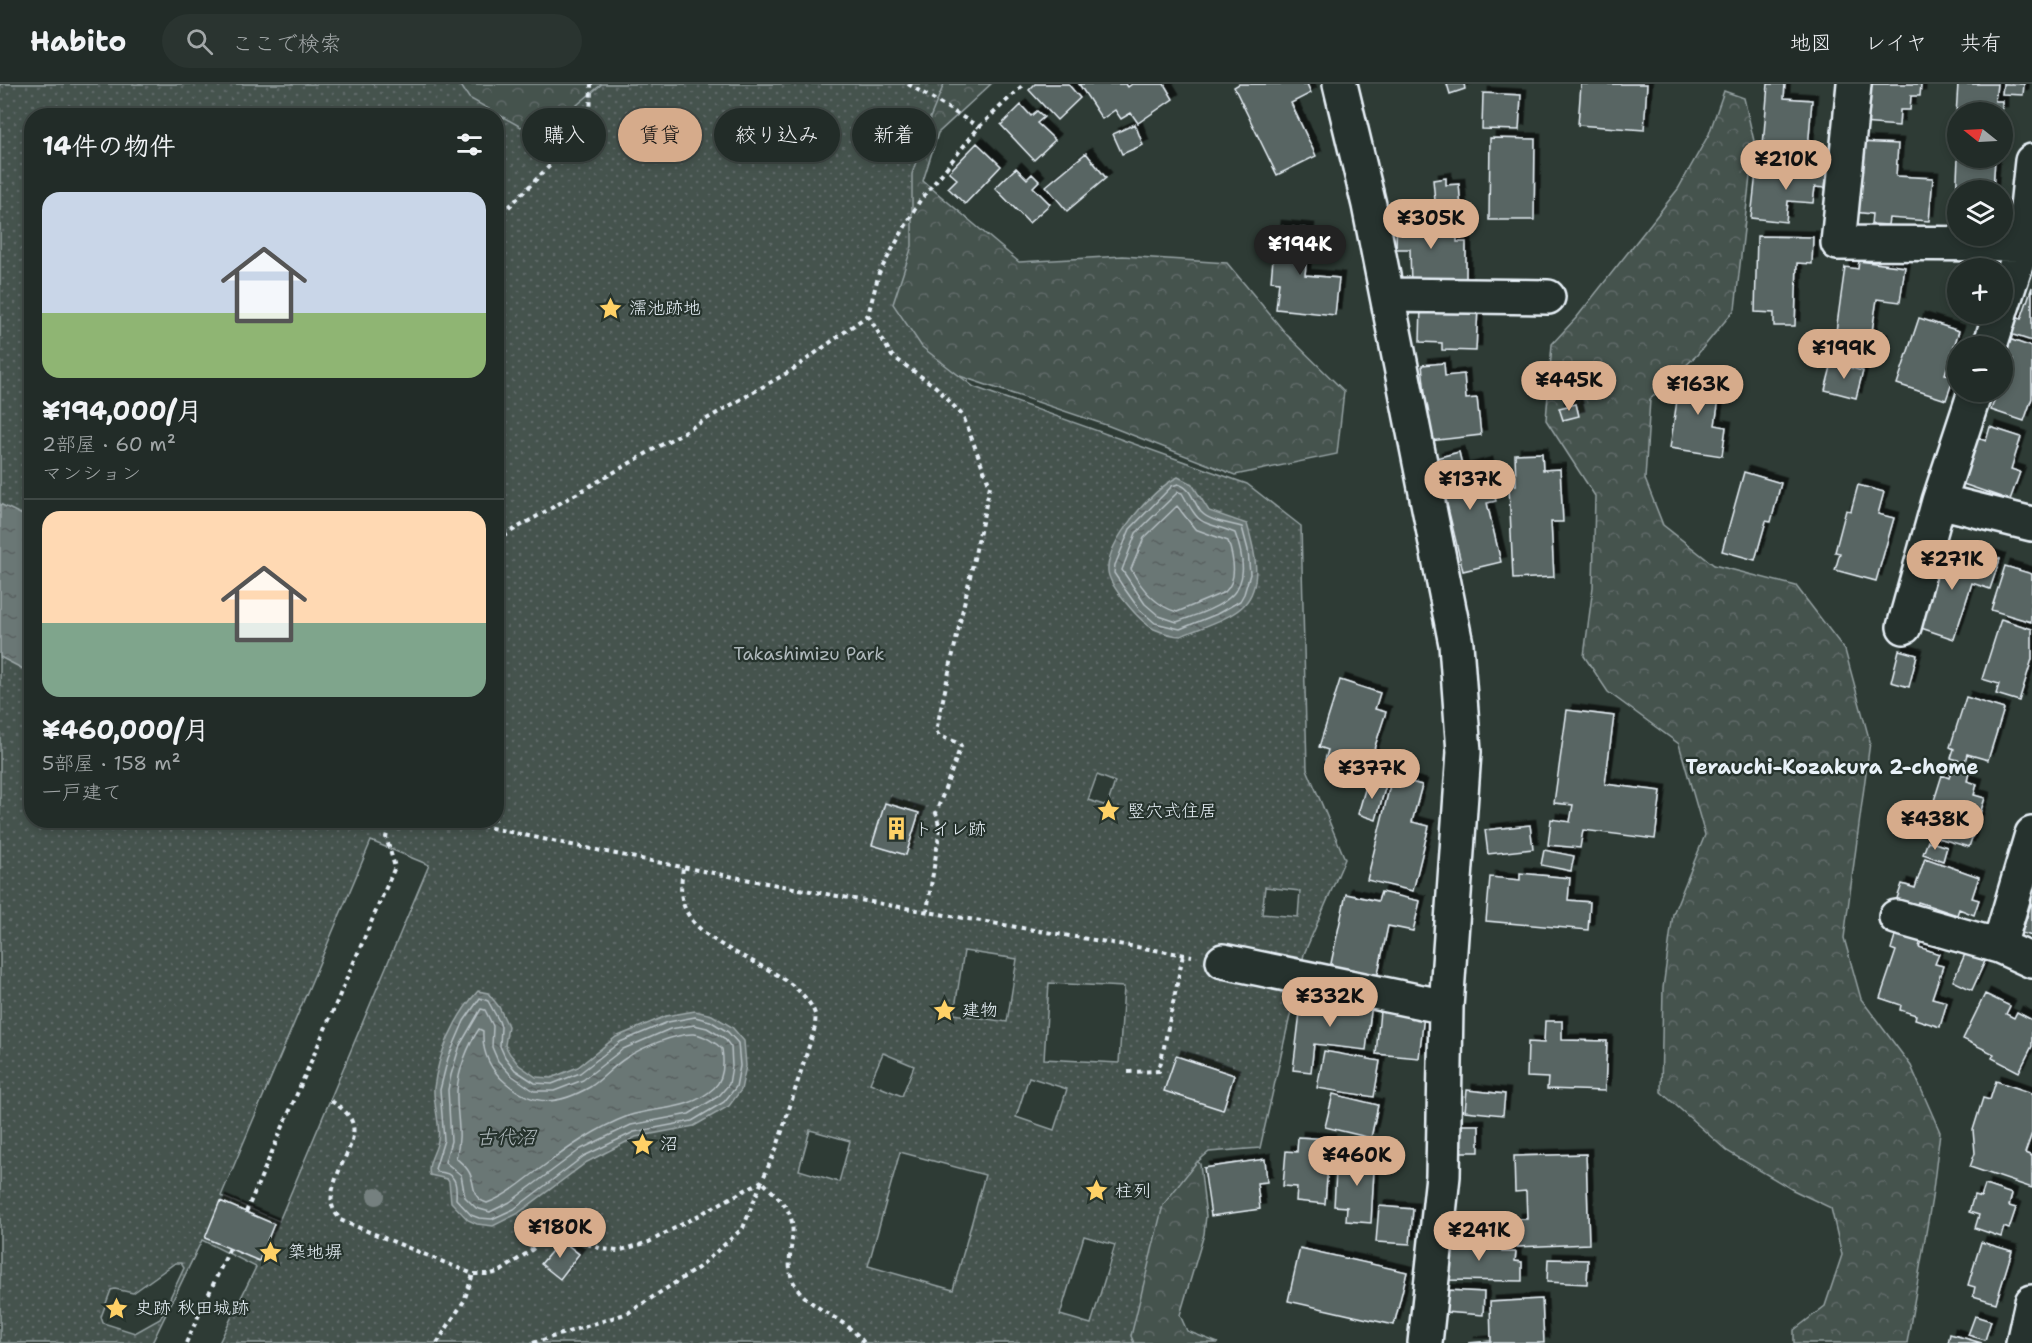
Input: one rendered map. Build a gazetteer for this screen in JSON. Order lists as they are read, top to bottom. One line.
{"districts":["Terauchi-Kozakura 2-chome"],"water":["古代沼"],"parks":["Takashimizu Park"],"places":{"place":["濡池跡地","竪穴式住居","建物","沼","柱列","築地塀","史跡 秋田城跡"],"building":["トイレ跡"]},"north":"left","page":{"header":"Habito","search":"ここで検索","nav":["地図","レイヤ","共有"],"map_buttons":["+","−"],"chip":["購入","賃貸","絞り込み","新着"],"heading":"14件の物件","price":["¥210K","¥305K","¥194K","¥199K","¥445K","¥163K","¥137K","¥271K","¥377K","¥438K","¥332K","¥460K","¥180K","¥241K"],"list":[{"name":"¥194,000/月","note":"2部屋 · 60 m² · マンション"},{"name":"¥460,000/月","note":"5部屋 · 158 m² · 一戸建て"}]}}
